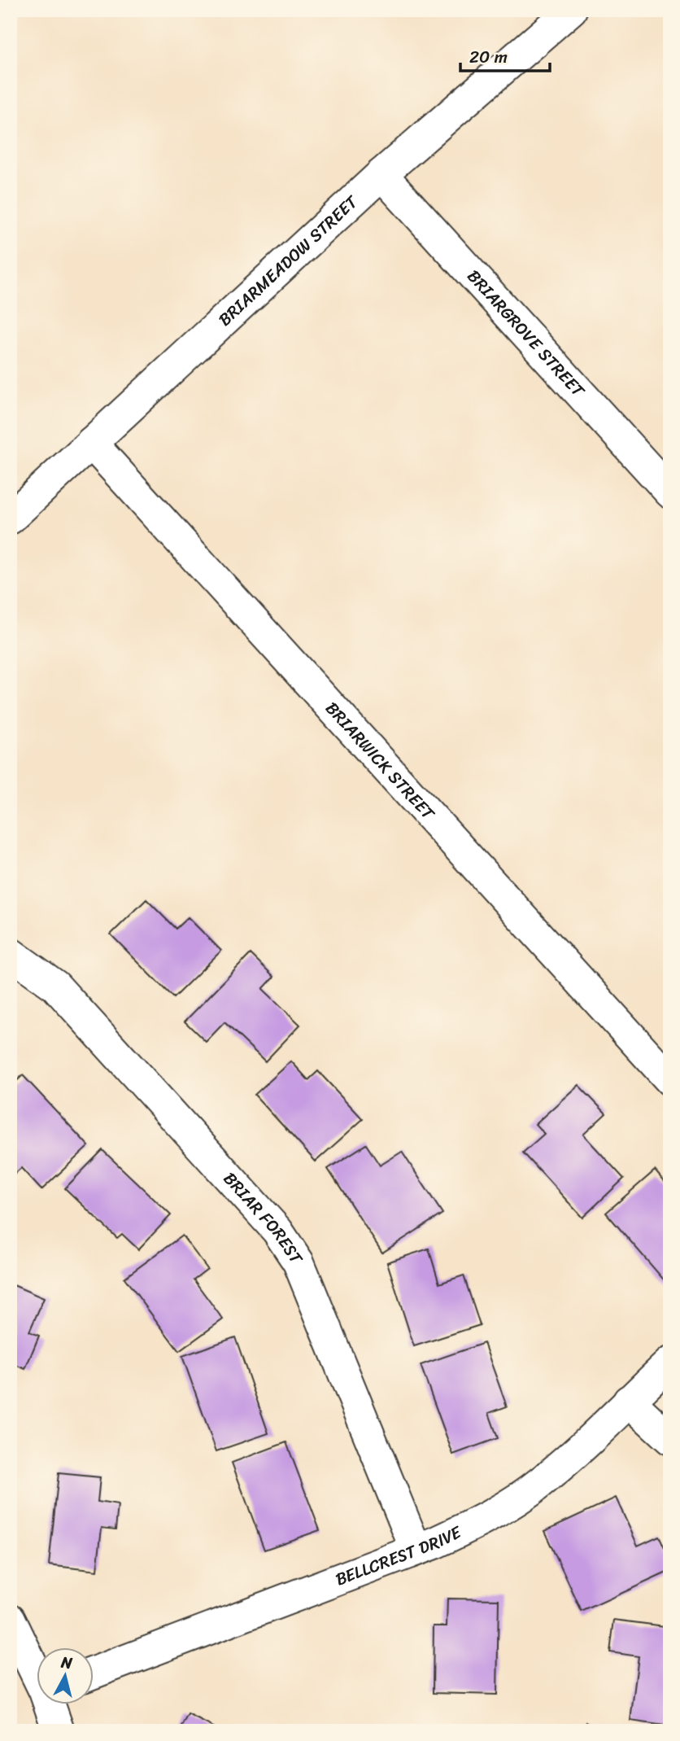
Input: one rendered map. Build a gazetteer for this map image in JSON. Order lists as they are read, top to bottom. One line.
{"streets":{"street":["BRIARMEADOW STREET","BRIARGROVE STREET","BRIARWICK STREET","BRIAR FOREST","BELLCREST DRIVE"]},"crossings":[["BRIARMEADOW STREET","BRIARGROVE STREET"],["BRIARMEADOW STREET","BRIARWICK STREET"],["BRIAR FOREST","BELLCREST DRIVE"]],"scale_bar":"20 m","north":"top"}
